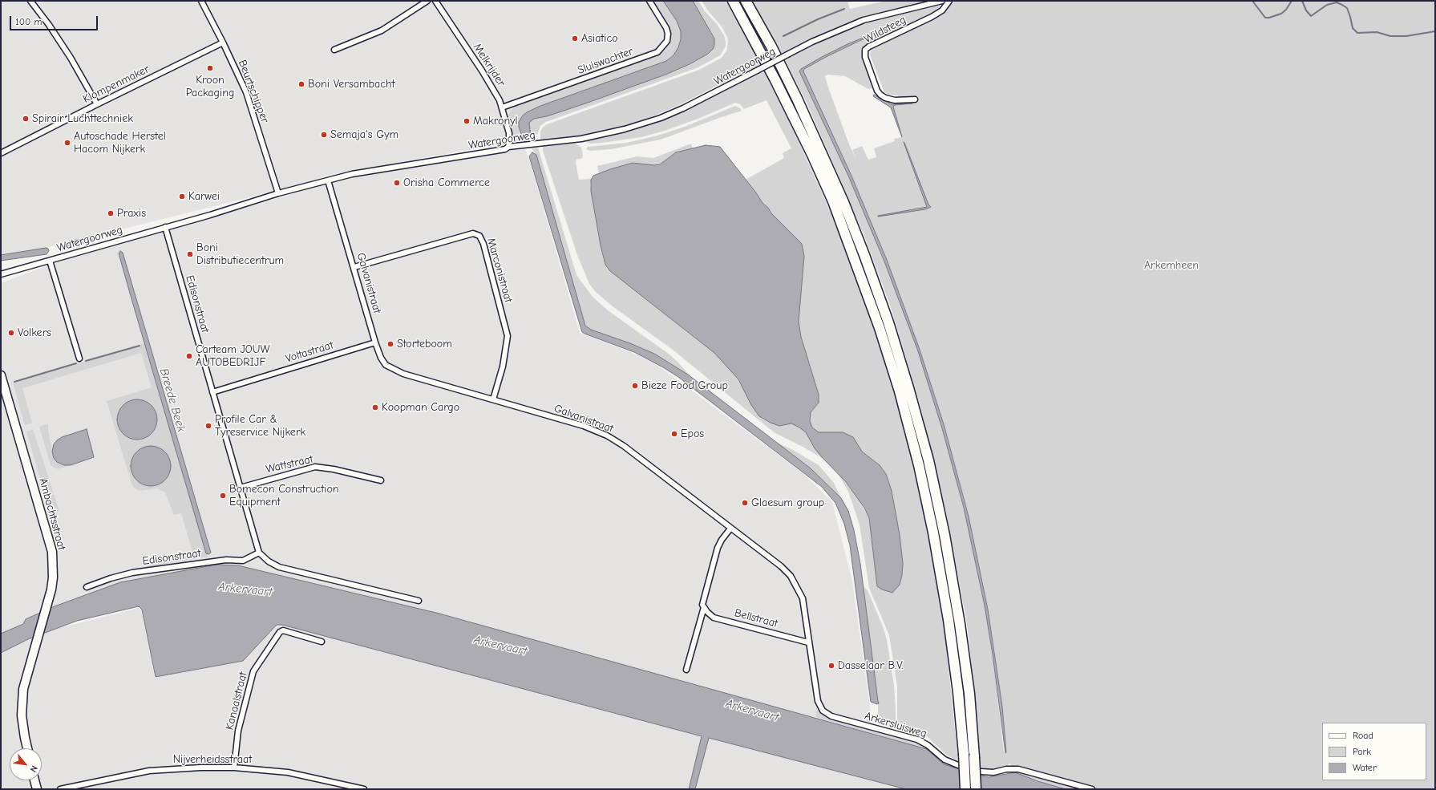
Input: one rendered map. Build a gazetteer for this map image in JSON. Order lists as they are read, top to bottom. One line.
{"streets":{"main road":["Ambachtsstraat"],"street":["Wildsteeg","Sluiswachter","Melkrijder","Watergoorweg","Klompenmaker","Beurtschipper","Marconistraat","Galvanistraat","Edisonstraat","Voltastraat","Wattstraat","Bellstraat","Kanaalstraat","Arkersluisweg","Nijverheidsstraat"]},"crossings":[["Sluiswachter","Melkrijder"],["Melkrijder","Watergoorweg"],["Watergoorweg","Beurtschipper"],["Watergoorweg","Galvanistraat"],["Watergoorweg","Edisonstraat"],["Klompenmaker","Beurtschipper"],["Marconistraat","Galvanistraat"],["Galvanistraat","Voltastraat"],["Galvanistraat","Bellstraat"],["Galvanistraat","Arkersluisweg"],["Edisonstraat","Voltastraat"],["Edisonstraat","Wattstraat"],["Kanaalstraat","Nijverheidsstraat"]],"water":["Breede Beek","Arkervaart"],"parks":["Arkemheen"],"places":["Asiatico","Kroon Packaging","Boni Versambacht","Spirair Luchttechniek","Makronyl","Semaja's Gym","Autoschade Herstel Hacom Nijkerk","Orisha Commerce","Karwei","Praxis","Boni Distributiecentrum","Volkers","Storteboom","Carteam JOUW AUTOBEDRIJF","Bieze Food Group","Koopman Cargo","Profile Car & Tyreservice Nijkerk","Epos","Bomecon Construction Equipment","Glaesum group","Dasselaar B.V."],"legend":["Road","Park","Water"],"scale_bar":"100 m","north":"bottom right"}
